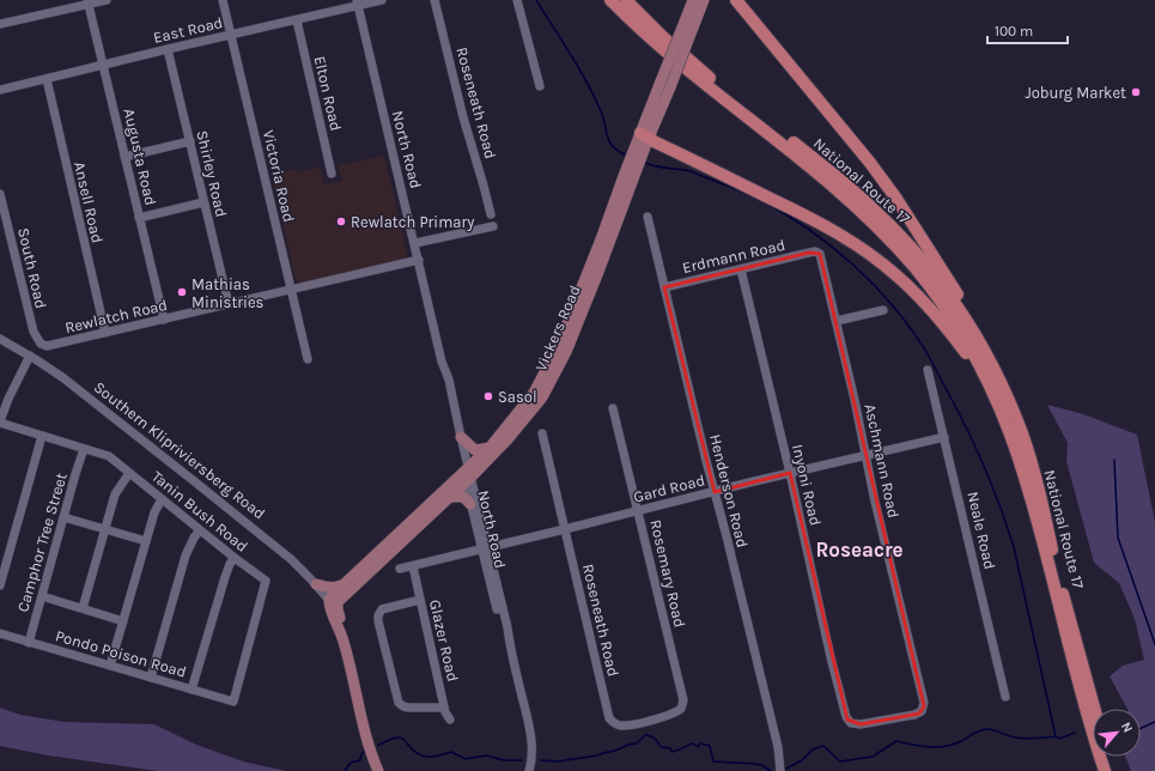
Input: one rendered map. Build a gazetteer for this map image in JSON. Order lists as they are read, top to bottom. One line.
{"streets":{"highway":["National Route 17"],"main road":["Vickers Road","Southern Klipriviersberg Road"],"street":["East Road","Elton Road","Roseneath Road","North Road","Augusta Road","Shirley Road","Victoria Road","Ansell Road","Erdmann Road","South Road","Rewlatch Road","Aschmann Road","Inyoni Road","Gard Road","Henderson Road","Tanin Bush Road","Neale Road","Camphor Tree Street","Rosemary Road","Glazer Road","Pondo Poison Road"]},"crossings":[["East Road","Elton Road"],["East Road","North Road"],["East Road","Augusta Road"],["East Road","Shirley Road"],["East Road","Victoria Road"],["East Road","Ansell Road"],["Roseneath Road","Gard Road"],["Roseneath Road","Rosemary Road"],["North Road","Rewlatch Road"],["North Road","Vickers Road"],["North Road","Gard Road"],["Augusta Road","Rewlatch Road"],["Shirley Road","Rewlatch Road"],["Victoria Road","Rewlatch Road"],["Ansell Road","Rewlatch Road"],["Erdmann Road","Aschmann Road"],["Erdmann Road","Inyoni Road"],["Erdmann Road","Henderson Road"],["South Road","Rewlatch Road"],["Vickers Road","Southern Klipriviersberg Road"],["Aschmann Road","Inyoni Road"],["Aschmann Road","Gard Road"],["Inyoni Road","Gard Road"],["Gard Road","Henderson Road"],["Gard Road","Neale Road"],["Gard Road","Rosemary Road"],["Gard Road","Glazer Road"],["Tanin Bush Road","Camphor Tree Street"],["Tanin Bush Road","Pondo Poison Road"],["Camphor Tree Street","Pondo Poison Road"]],"districts":["Roseacre"],"places":["Joburg Market","Rewlatch Primary","Mathias Ministries","Sasol"],"scale_bar":"100 m","north":"top right"}
